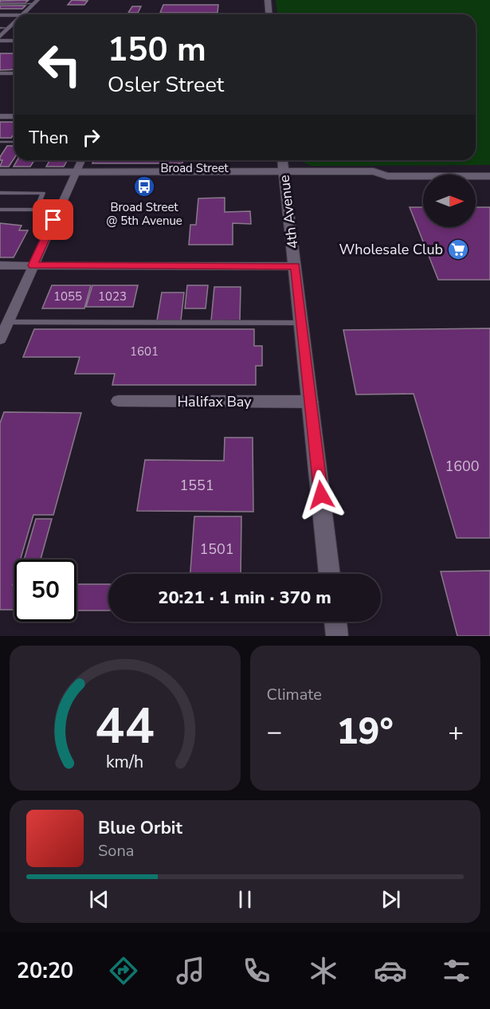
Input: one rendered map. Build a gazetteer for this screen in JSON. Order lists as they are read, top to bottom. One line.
{"streets":{"main road":["Broad Street","4th Avenue"],"street":["Halifax Bay"]},"crossings":[["Broad Street","4th Avenue"],["4th Avenue","Halifax Bay"]],"places":{"bus stop":["Broad Street @ 5th Avenue"],"supermarket":["Wholesale Club"]},"house_numbers":["1055","1023","1601","1600","1551","1501"],"north":"right","page":{"turn":["150 m","Osler Street"],"then":"Then","limit":"50","trip":"20:21 · 1 min · 370 m","tile":"Climate","heat":["−","19°","+"],"song":["Blue Orbit","Sona"],"tabs":"20:20","gauge":["44","km/h"]}}
